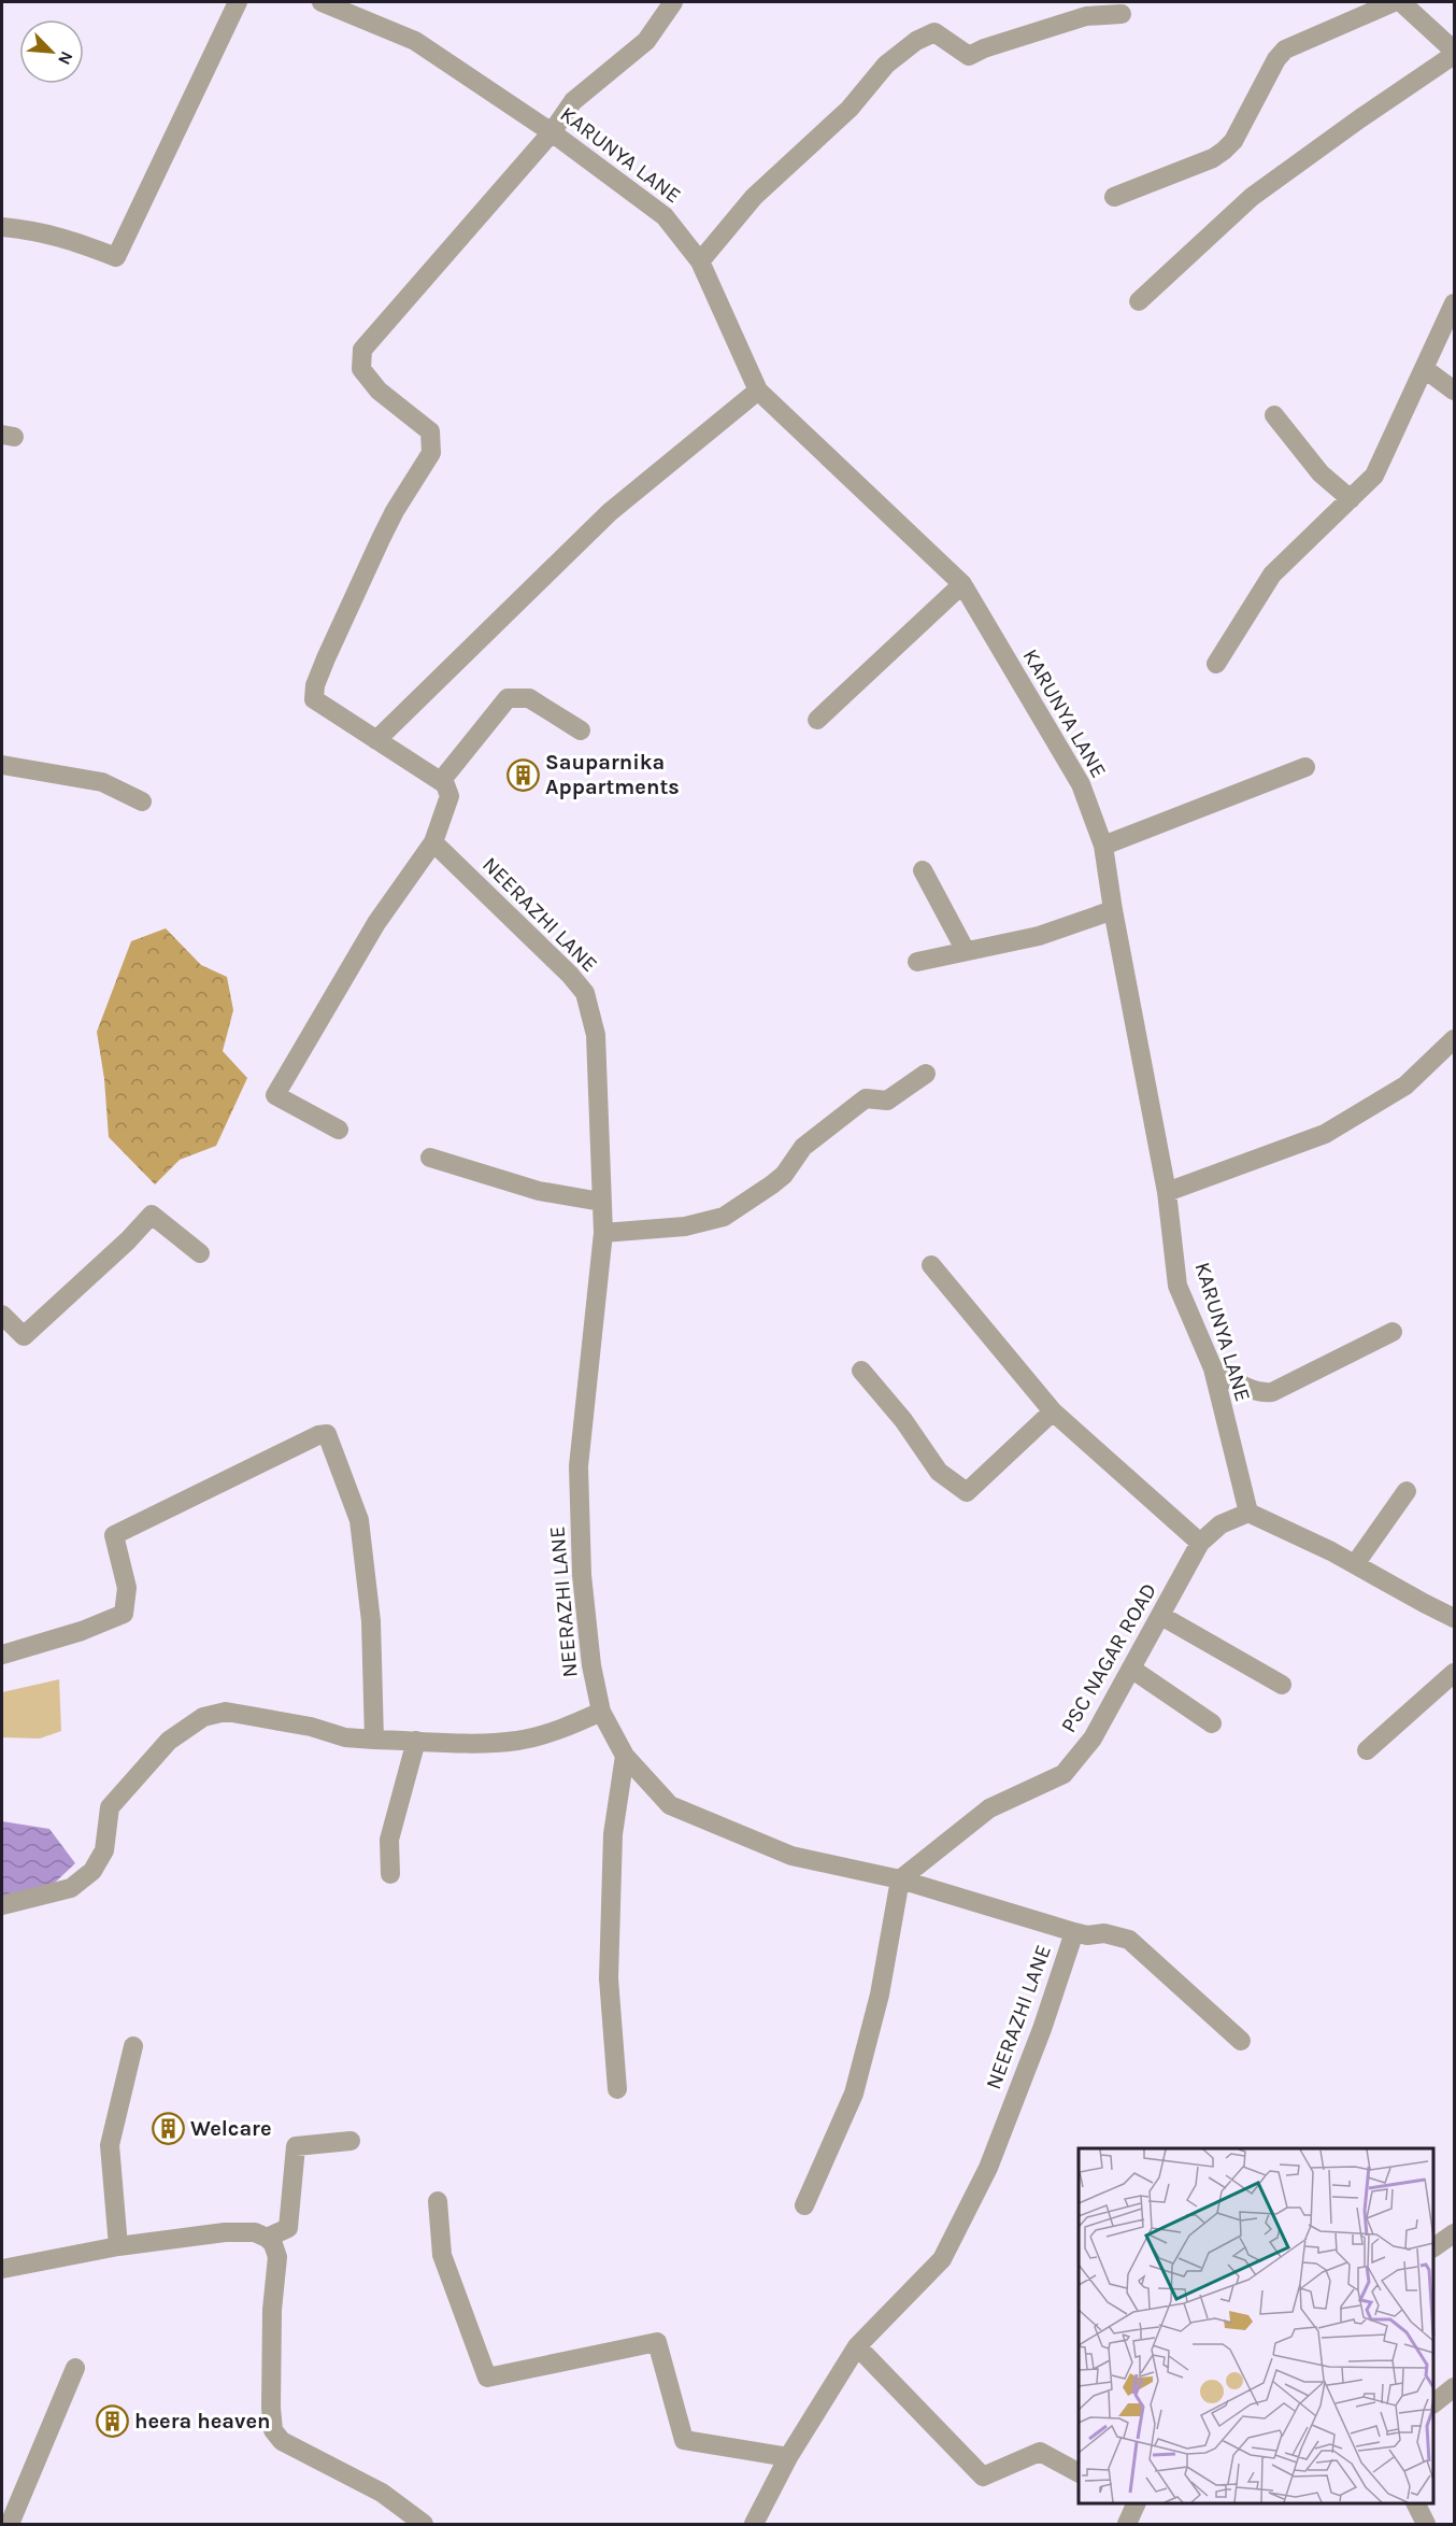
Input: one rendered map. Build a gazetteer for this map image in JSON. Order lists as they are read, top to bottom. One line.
{"streets":{"street":["KARUNYA LANE","NEERAZHI LANE","PSC NAGAR ROAD"]},"crossings":[["KARUNYA LANE","PSC NAGAR ROAD"],["NEERAZHI LANE","PSC NAGAR ROAD"]],"places":{"building":["Sauparnika Appartments","Welcare","heera heaven"]},"north":"bottom right"}
